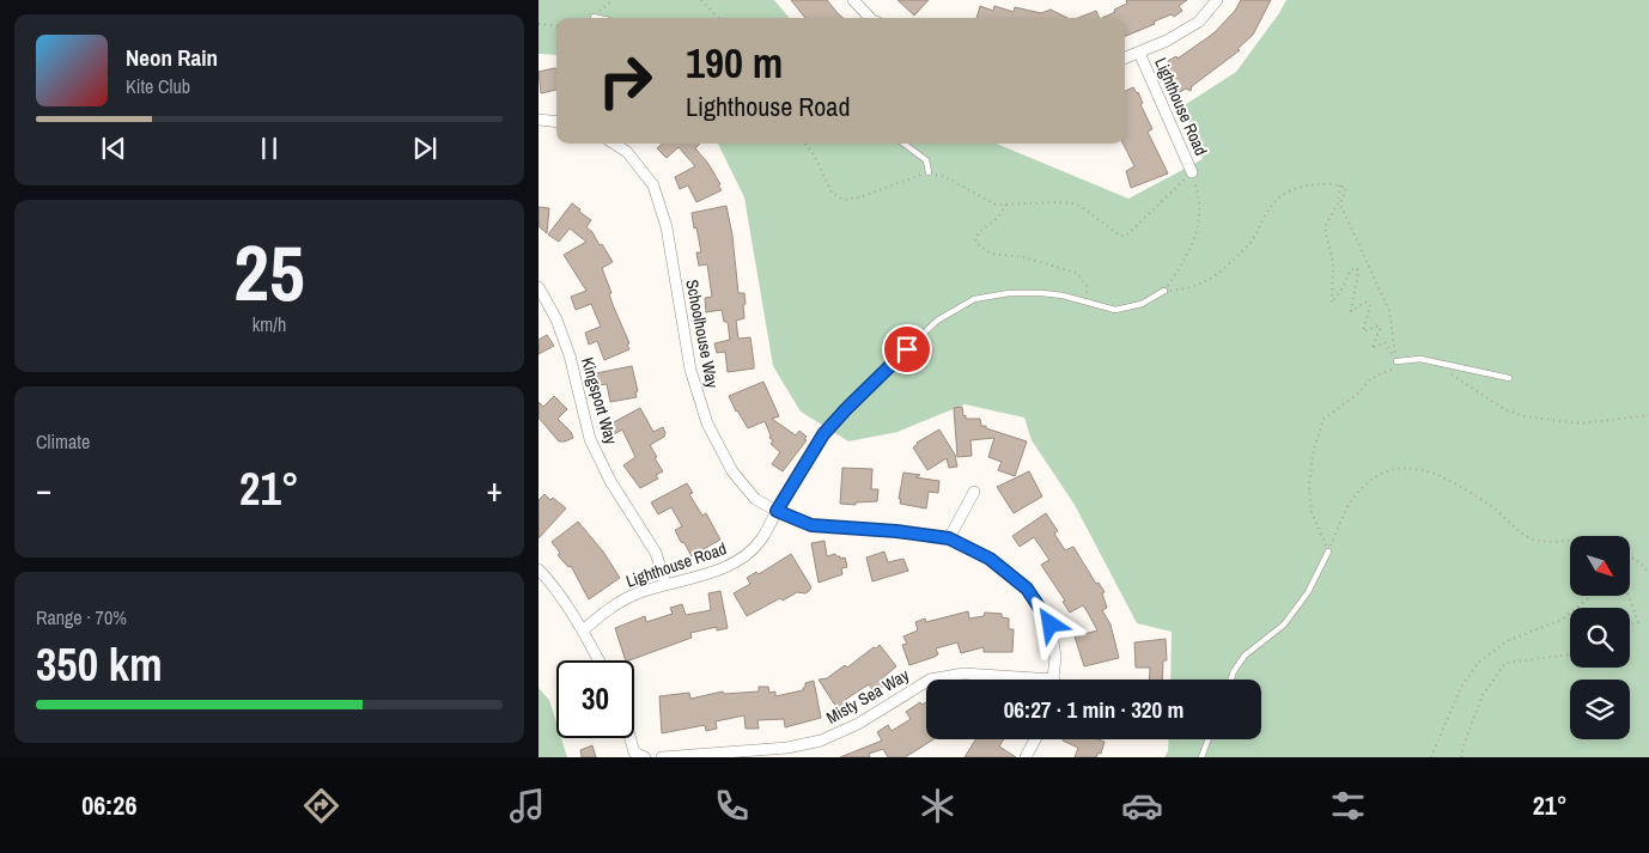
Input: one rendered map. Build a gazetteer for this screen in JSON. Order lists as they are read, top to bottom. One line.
{"streets":{"street":["Lighthouse Road","Schoolhouse Way","Kingsport Way","Misty Sea Way"]},"crossings":[["Lighthouse Road","Schoolhouse Way"],["Lighthouse Road","Kingsport Way"]],"north":"bottom right","page":{"turn":["190 m","Lighthouse Road"],"song":["Neon Rain","Kite Club"],"tile":[["25","km/h"],"Climate",["Range · 70%","350 km"]],"heat":["−","21°","+"],"limit":"30","trip":"06:27 · 1 min · 320 m","tabs":["06:26","21°"]}}
